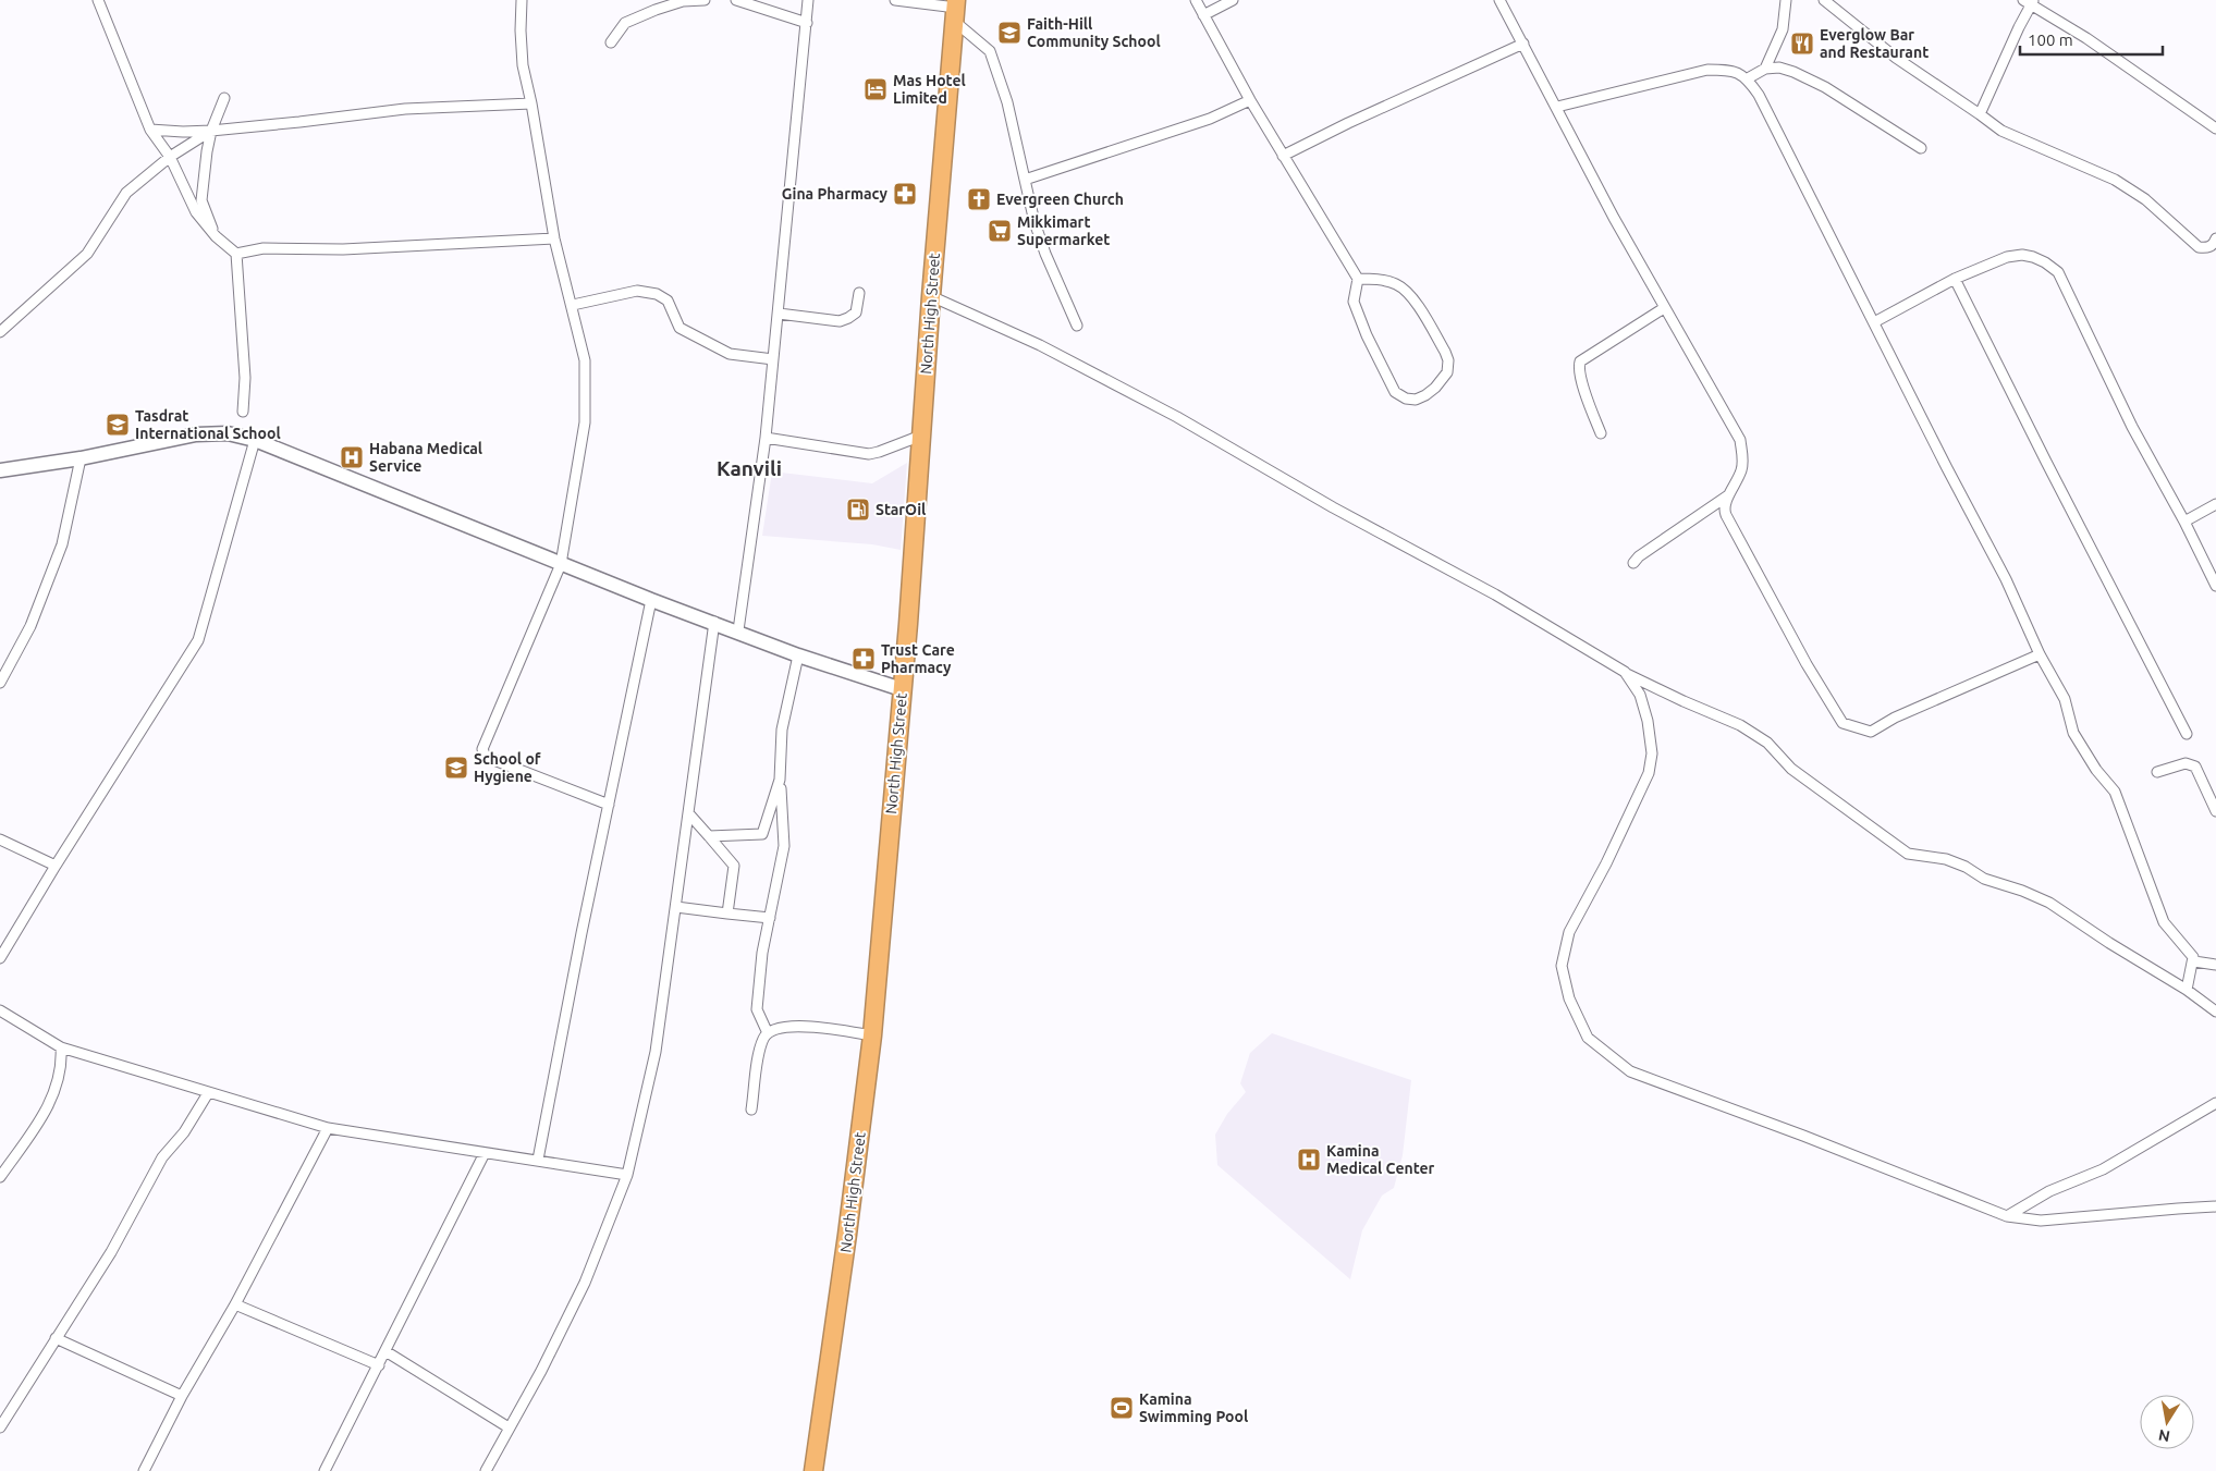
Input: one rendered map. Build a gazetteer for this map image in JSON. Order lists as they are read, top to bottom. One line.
{"streets":{"highway":["North High Street"]},"districts":["Kanvili"],"places":{"school or university":["Faith-Hill Community School","Tasdrat International School","School of Hygiene"],"restaurant":["Everglow Bar and Restaurant"],"hotel":["Mas Hotel Limited"],"pharmacy":["Gina Pharmacy","Trust Care Pharmacy"],"church":["Evergreen Church"],"supermarket":["Mikkimart Supermarket"],"hospital":["Habana Medical Service","Kamina Medical Center"],"fuel station":["StarOil"],"sports":["Kamina Swimming Pool"]},"scale_bar":"100 m","north":"bottom"}
